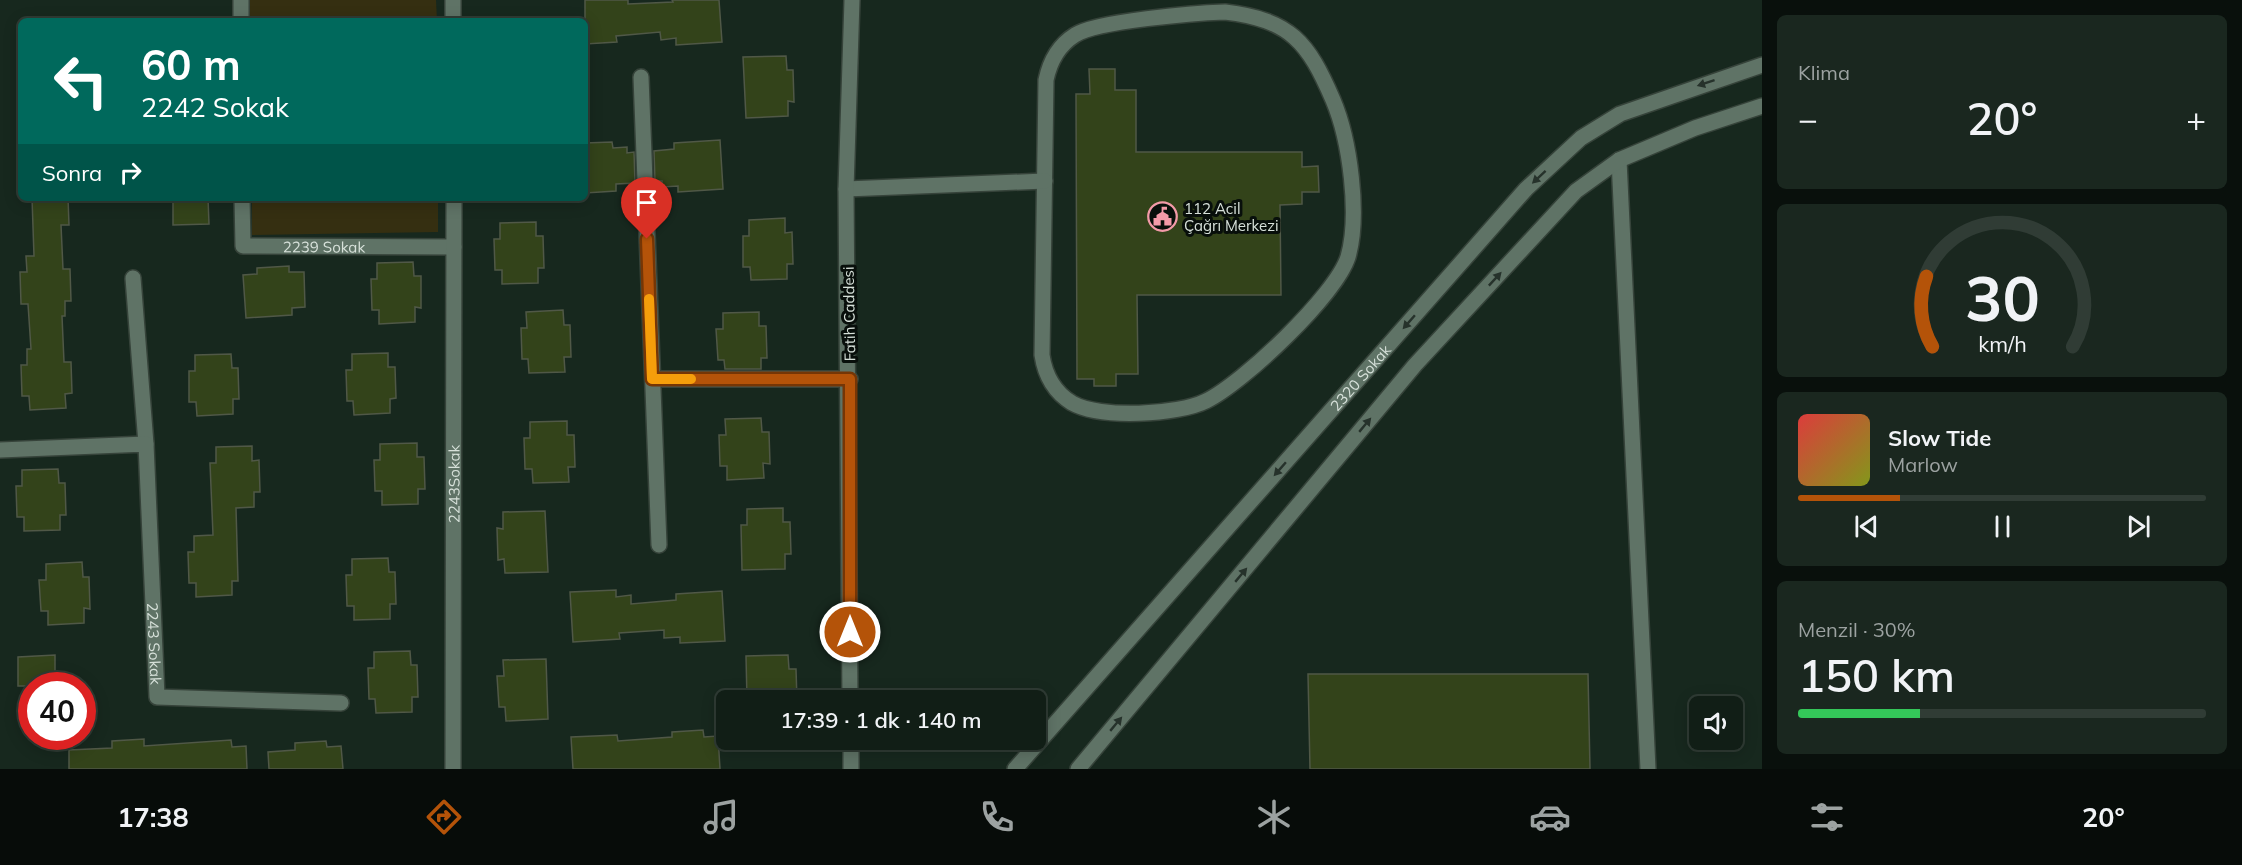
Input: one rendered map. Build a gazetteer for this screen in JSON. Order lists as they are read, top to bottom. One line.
{"streets":{"street":["2239 Sokak","Fatih Caddesi","2320 Sokak","2243Sokak","2243 Sokak"]},"crossings":[["2239 Sokak","2243Sokak"]],"places":{"public building":["112 Acil Çağrı Merkezi"]},"page":{"tile":["Klima",["Menzil · 30%","150 km"]],"turn":["60 m","2242 Sokak"],"heat":["−","20°","+"],"then":"Sonra","song":["Slow Tide","Marlow"],"limit":"40","trip":"17:39 · 1 dk · 140 m","tabs":["17:38","20°"],"gauge":["30","km/h"]}}
